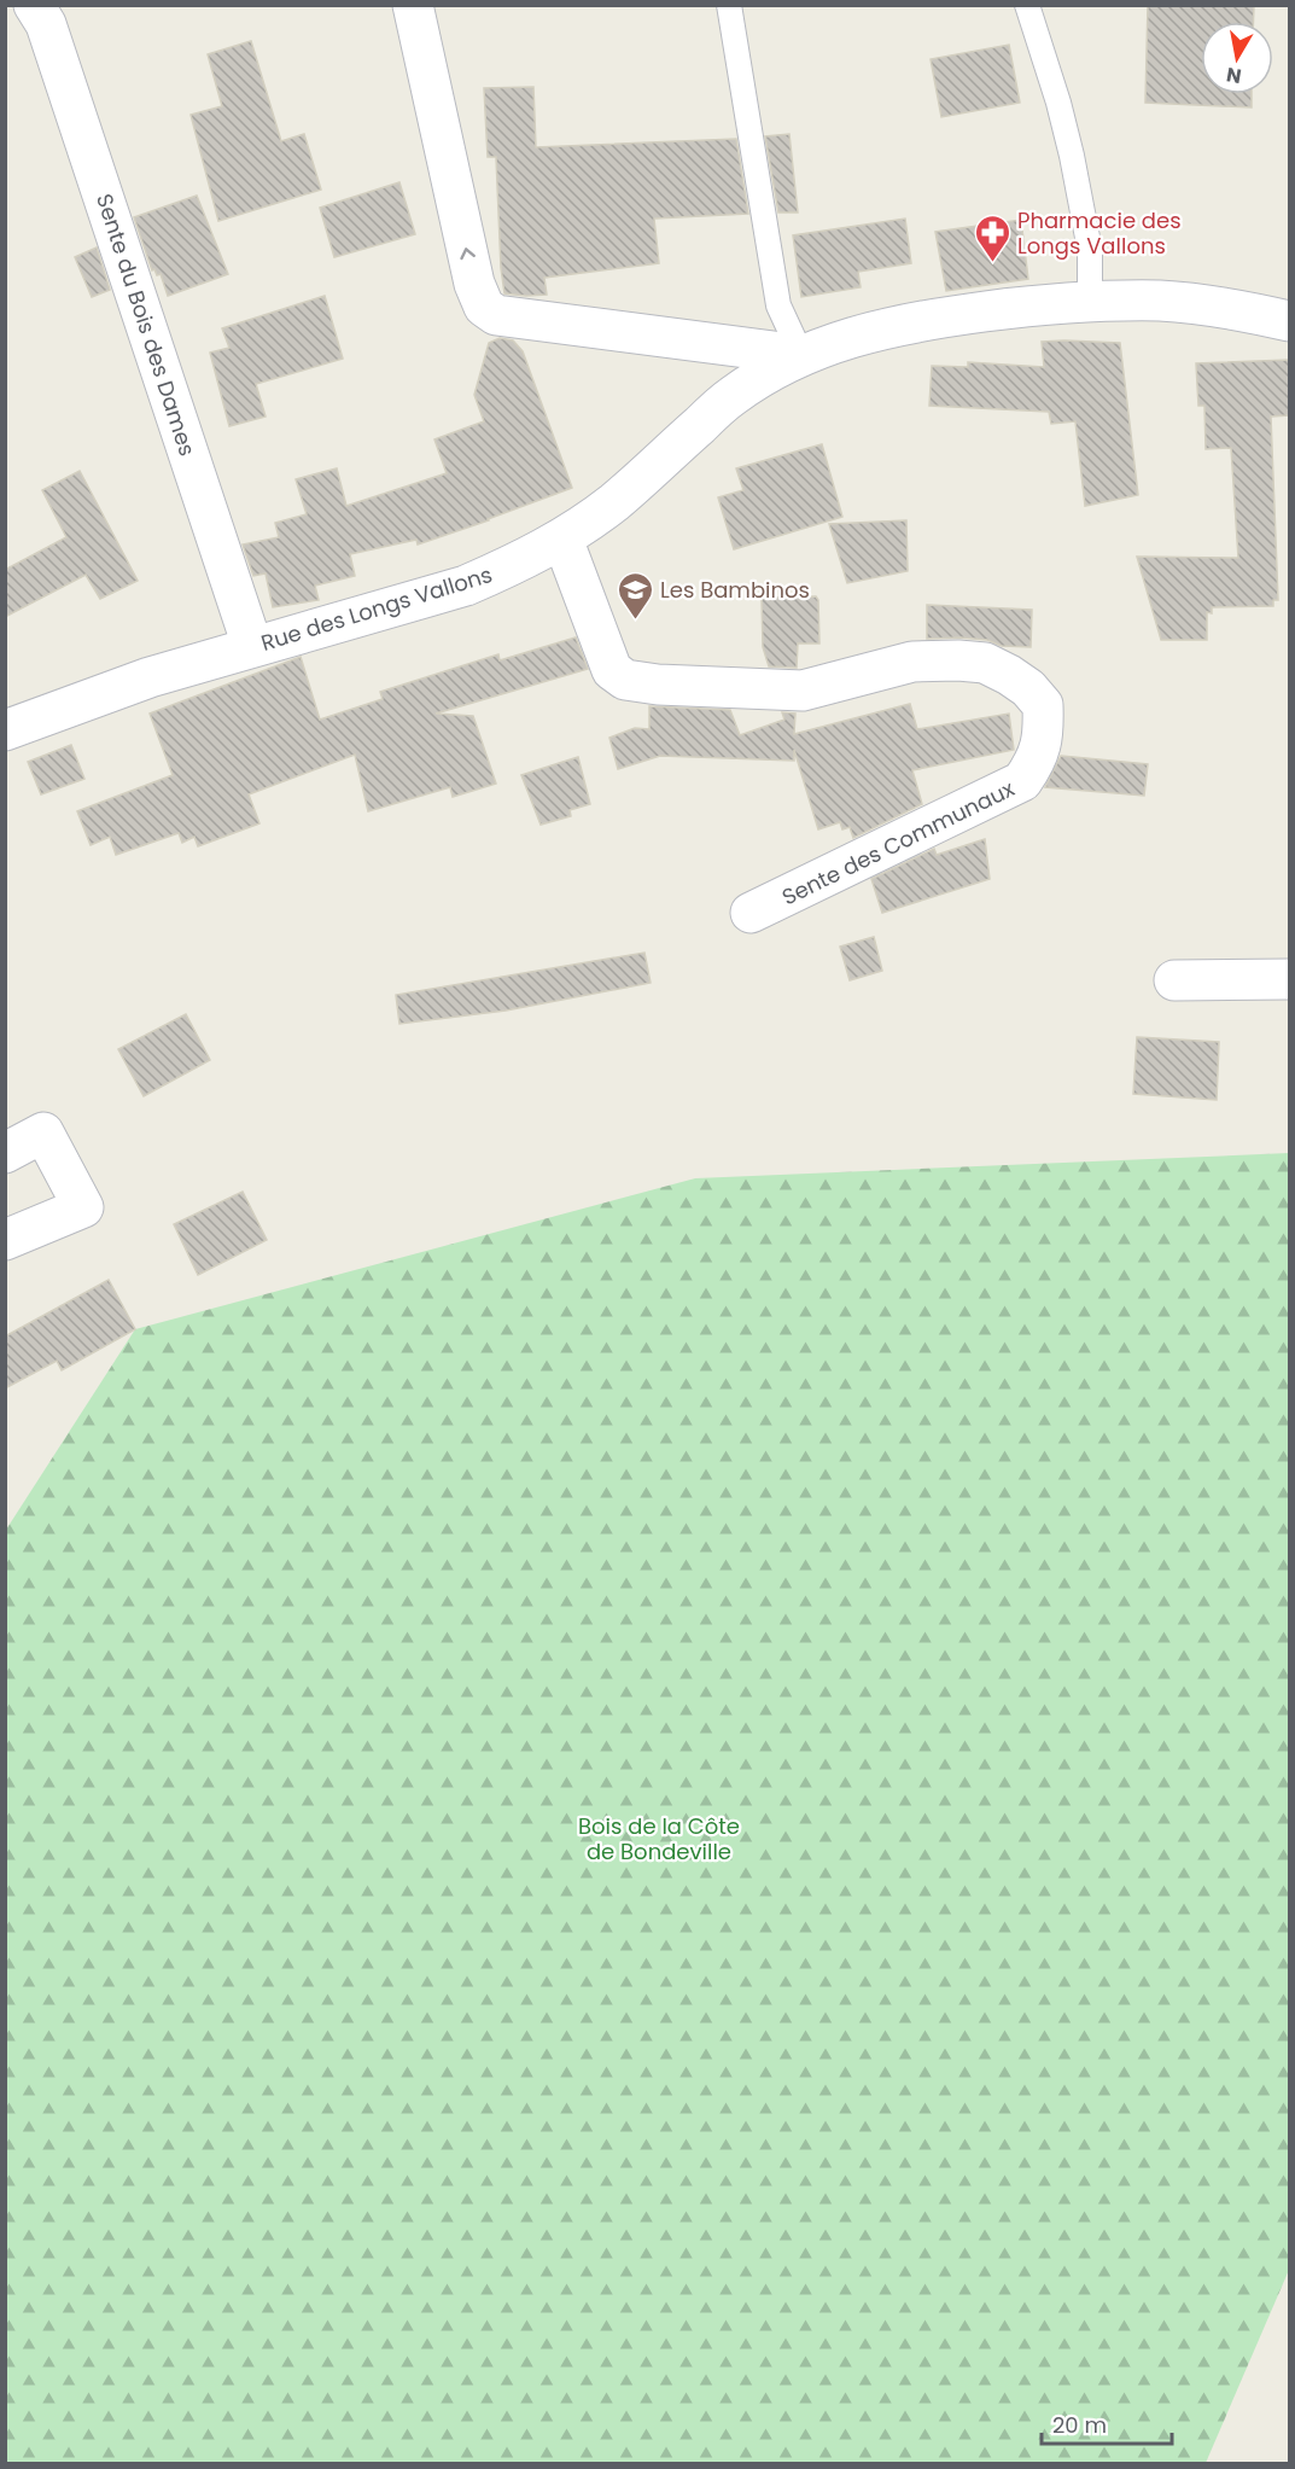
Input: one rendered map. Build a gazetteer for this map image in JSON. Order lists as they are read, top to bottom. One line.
{"streets":{"street":["Sente du Bois des Dames","Rue des Longs Vallons","Sente des Communaux"]},"crossings":[["Sente du Bois des Dames","Rue des Longs Vallons"],["Rue des Longs Vallons","Sente des Communaux"]],"parks":["Bois de la Côte de Bondeville"],"places":{"pharmacy":["Pharmacie des Longs Vallons"],"school or university":["Les Bambinos"]},"scale_bar":"20 m","north":"bottom"}
